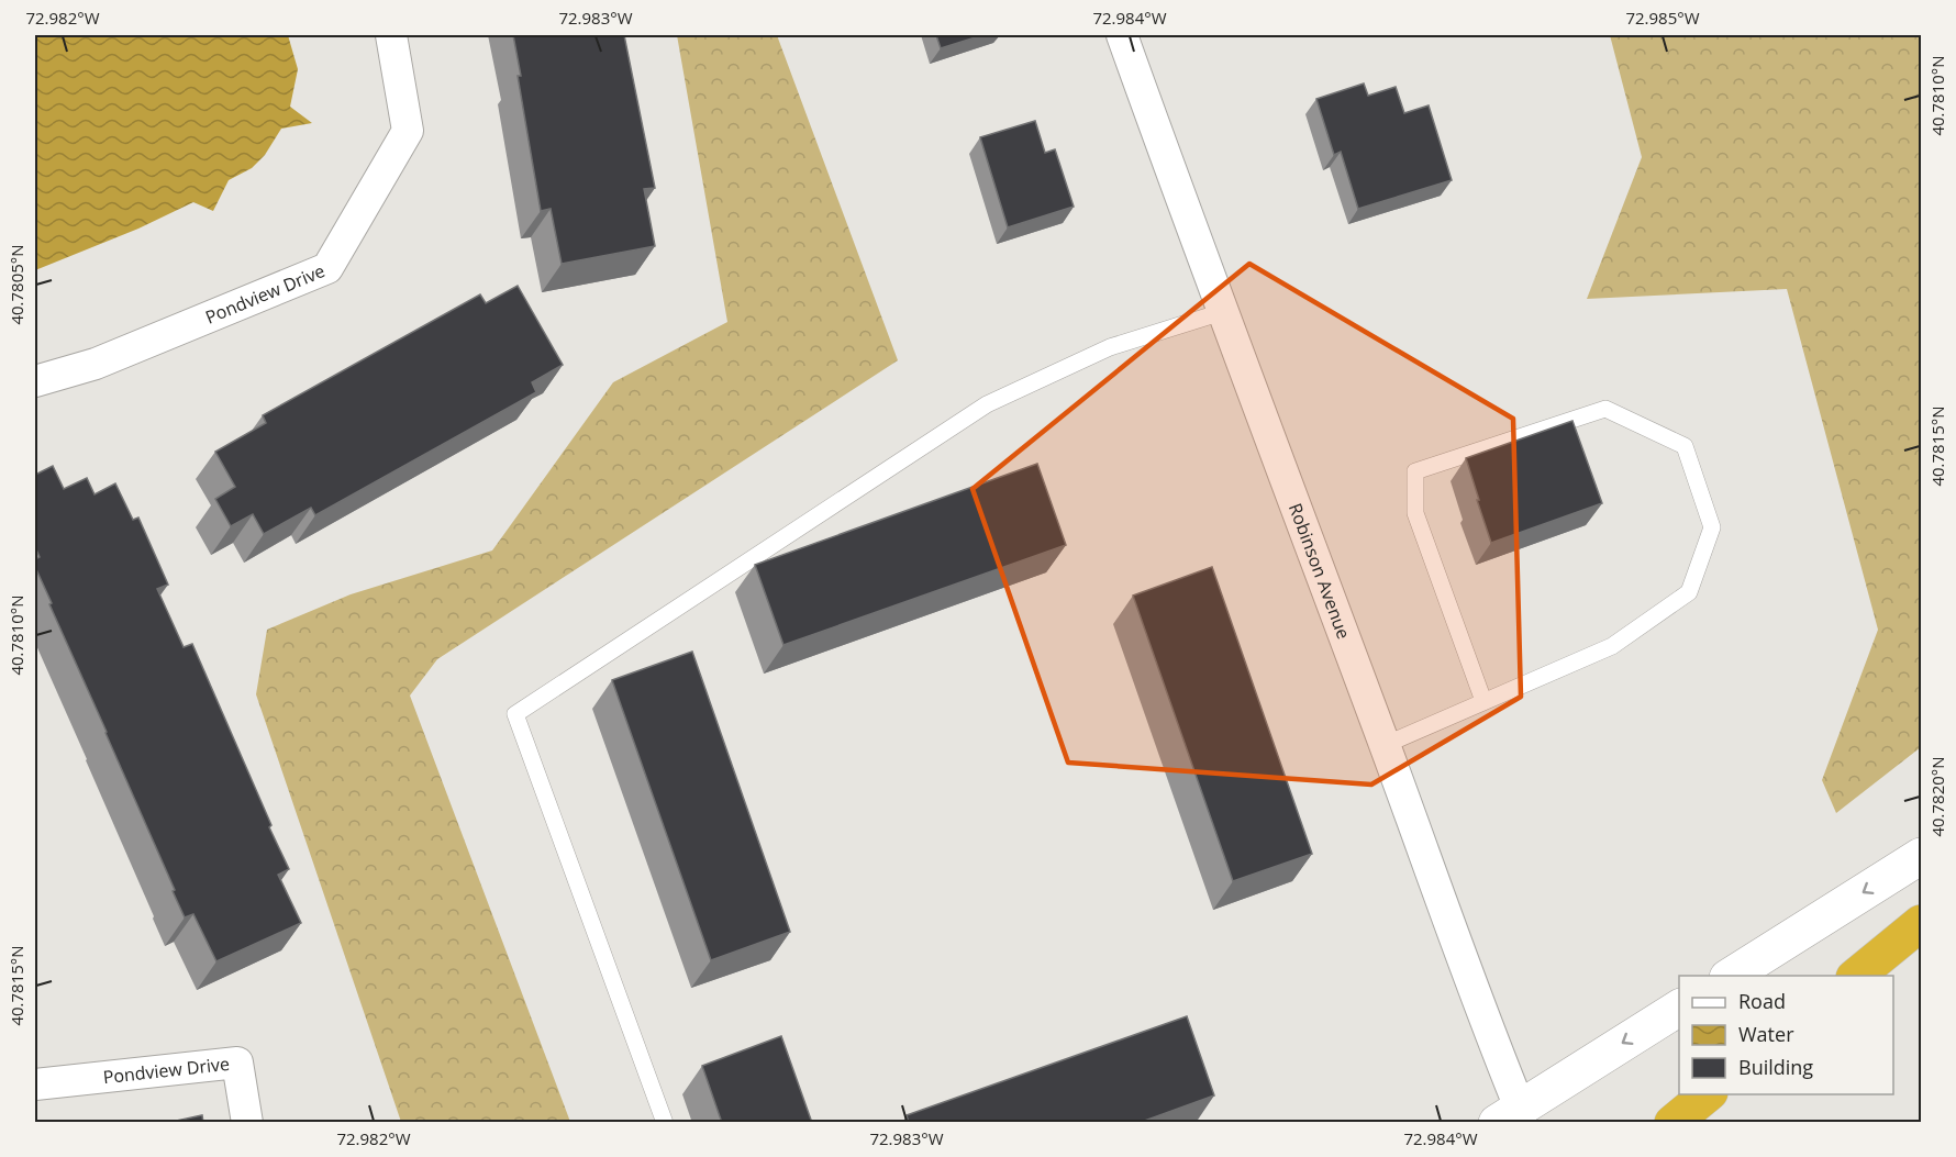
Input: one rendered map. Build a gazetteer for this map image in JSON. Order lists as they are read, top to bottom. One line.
{"streets":{"street":["Pondview Drive","Robinson Avenue"]},"legend":["Road","Water","Building"],"coordinates":["72.982°W","72.983°W","72.984°W","72.985°W","40.7810°N","40.7805°N","40.7815°N","40.7820°N"]}
